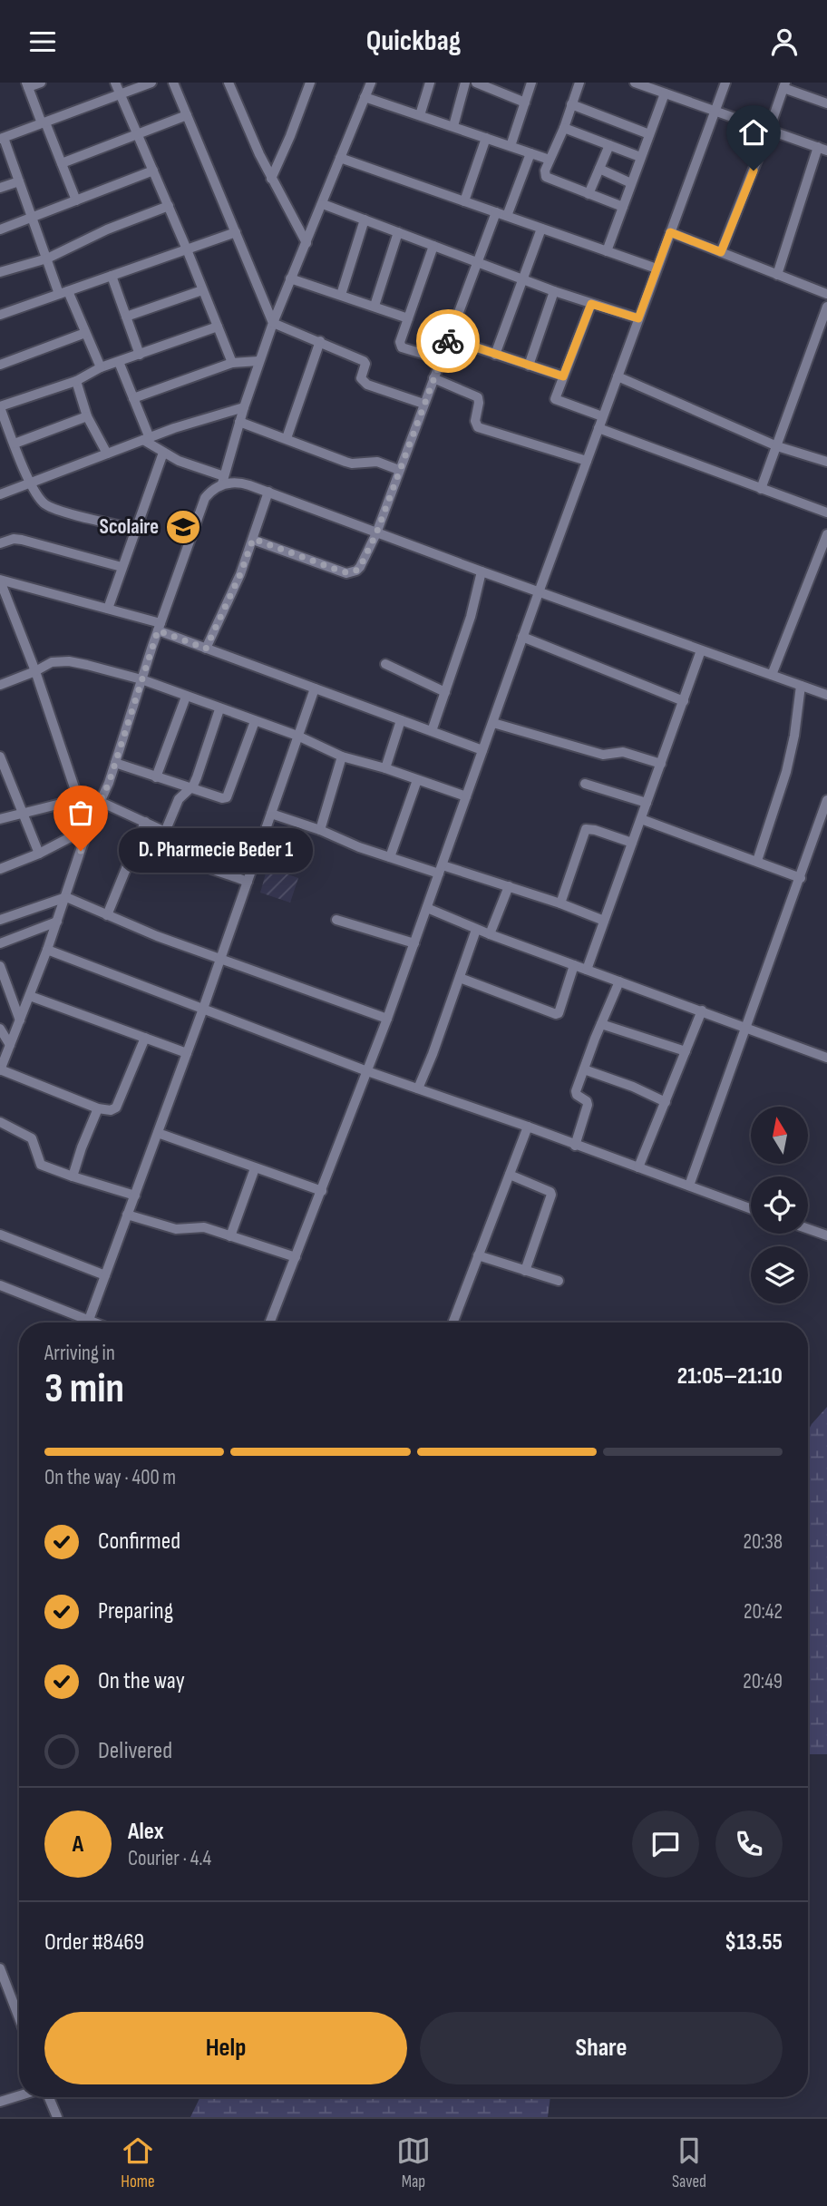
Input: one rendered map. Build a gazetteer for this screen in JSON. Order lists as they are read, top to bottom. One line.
{"places":{"school or university":["Scolaire"],"other":["D. Pharmecie Beder 1"]},"north":"top","page":{"header":"Quickbag","bubble":"D. Pharmecie Beder 1","heading":["3 min","Arriving in","21:05–21:10"],"panel":["Alex","Courier · 4.4","Order #8469","$13.55"],"bar":"On the way · 400 m","list":[["Confirmed","20:38"],["Preparing","20:42"],["On the way","20:49"],"Delivered"],"round":"A","buttons":["Help","Share"],"tabs":["Home","Map","Saved"]}}
